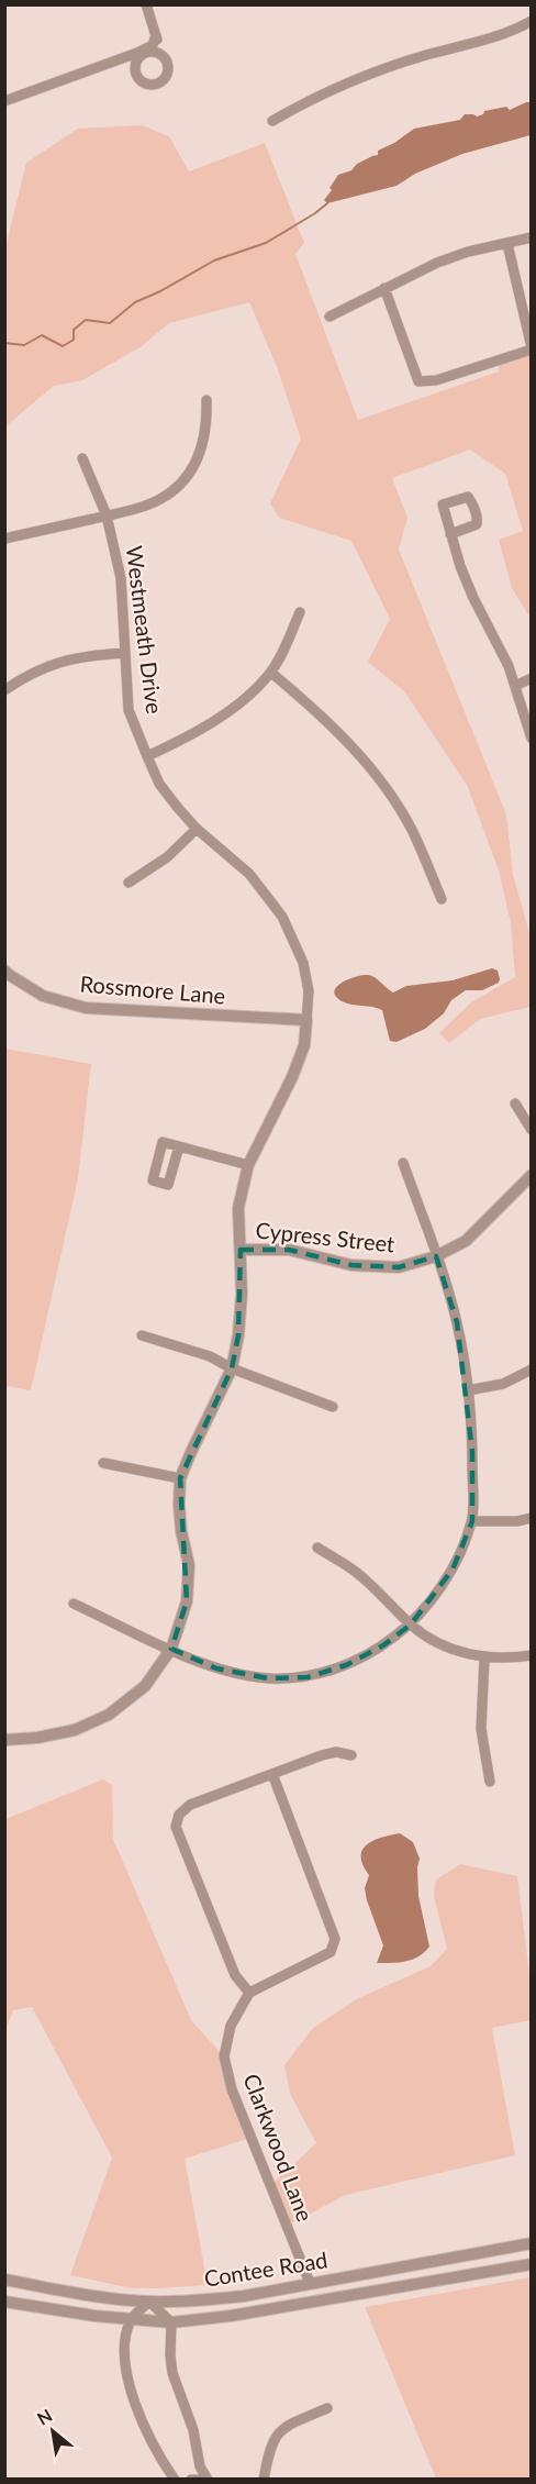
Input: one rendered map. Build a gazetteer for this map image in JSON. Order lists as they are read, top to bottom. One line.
{"streets":{"street":["Westmeath Drive","Rossmore Lane","Cypress Street","Clarkwood Lane","Contee Road"]},"crossings":[["Westmeath Drive","Rossmore Lane"],["Westmeath Drive","Cypress Street"],["Clarkwood Lane","Contee Road"]],"north":"top left"}
